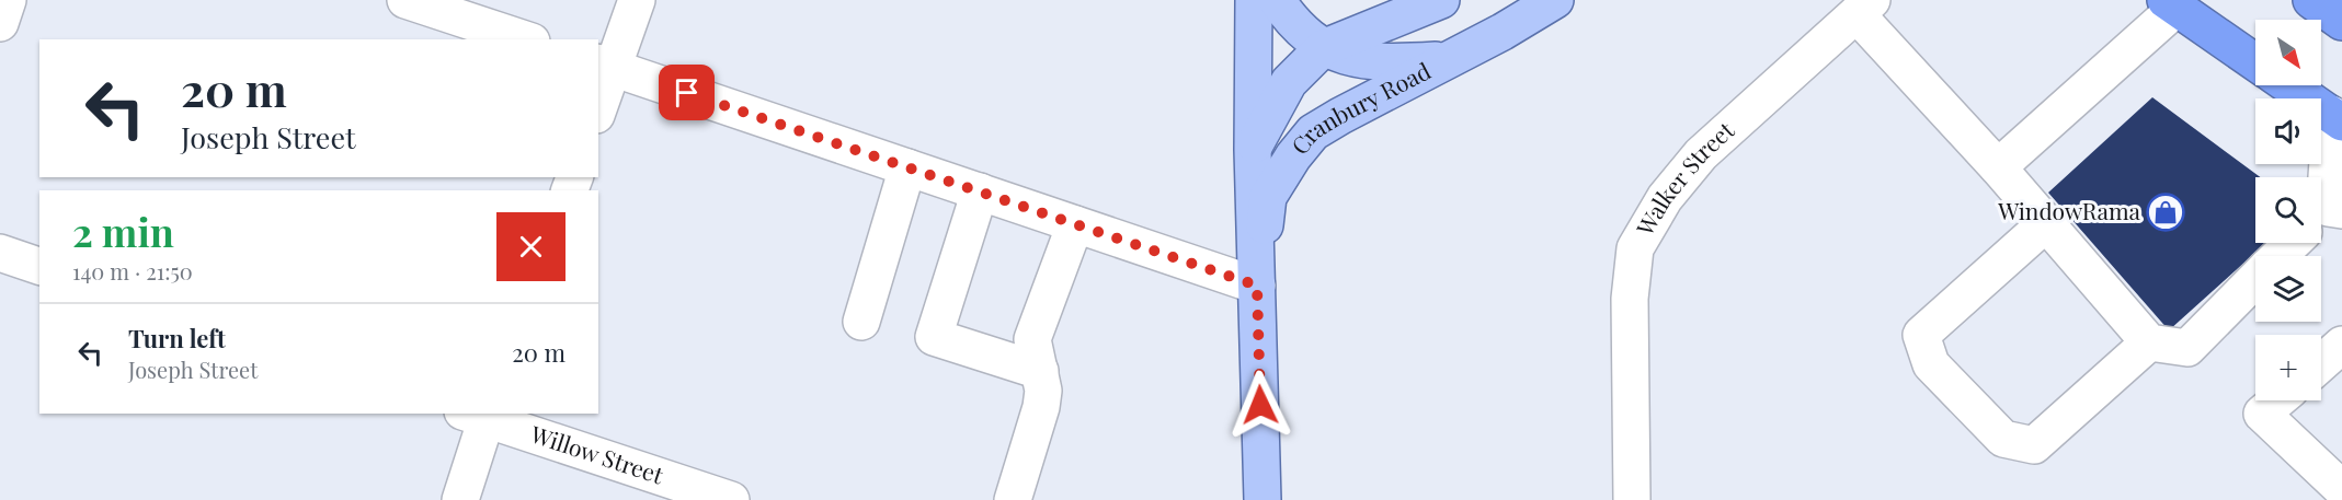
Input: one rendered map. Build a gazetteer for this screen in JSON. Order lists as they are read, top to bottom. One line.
{"streets":{"main road":["Cranbury Road"],"street":["Walker Street","Willow Street"]},"places":{"shop":["WindowRama"]},"north":"bottom right","page":{"map_buttons":"+","turn":["20 m","Joseph Street"],"heading":["2 min","140 m · 21:50"],"list":[{"name":"Turn left","note":"Joseph Street","value":"20 m"}]}}
